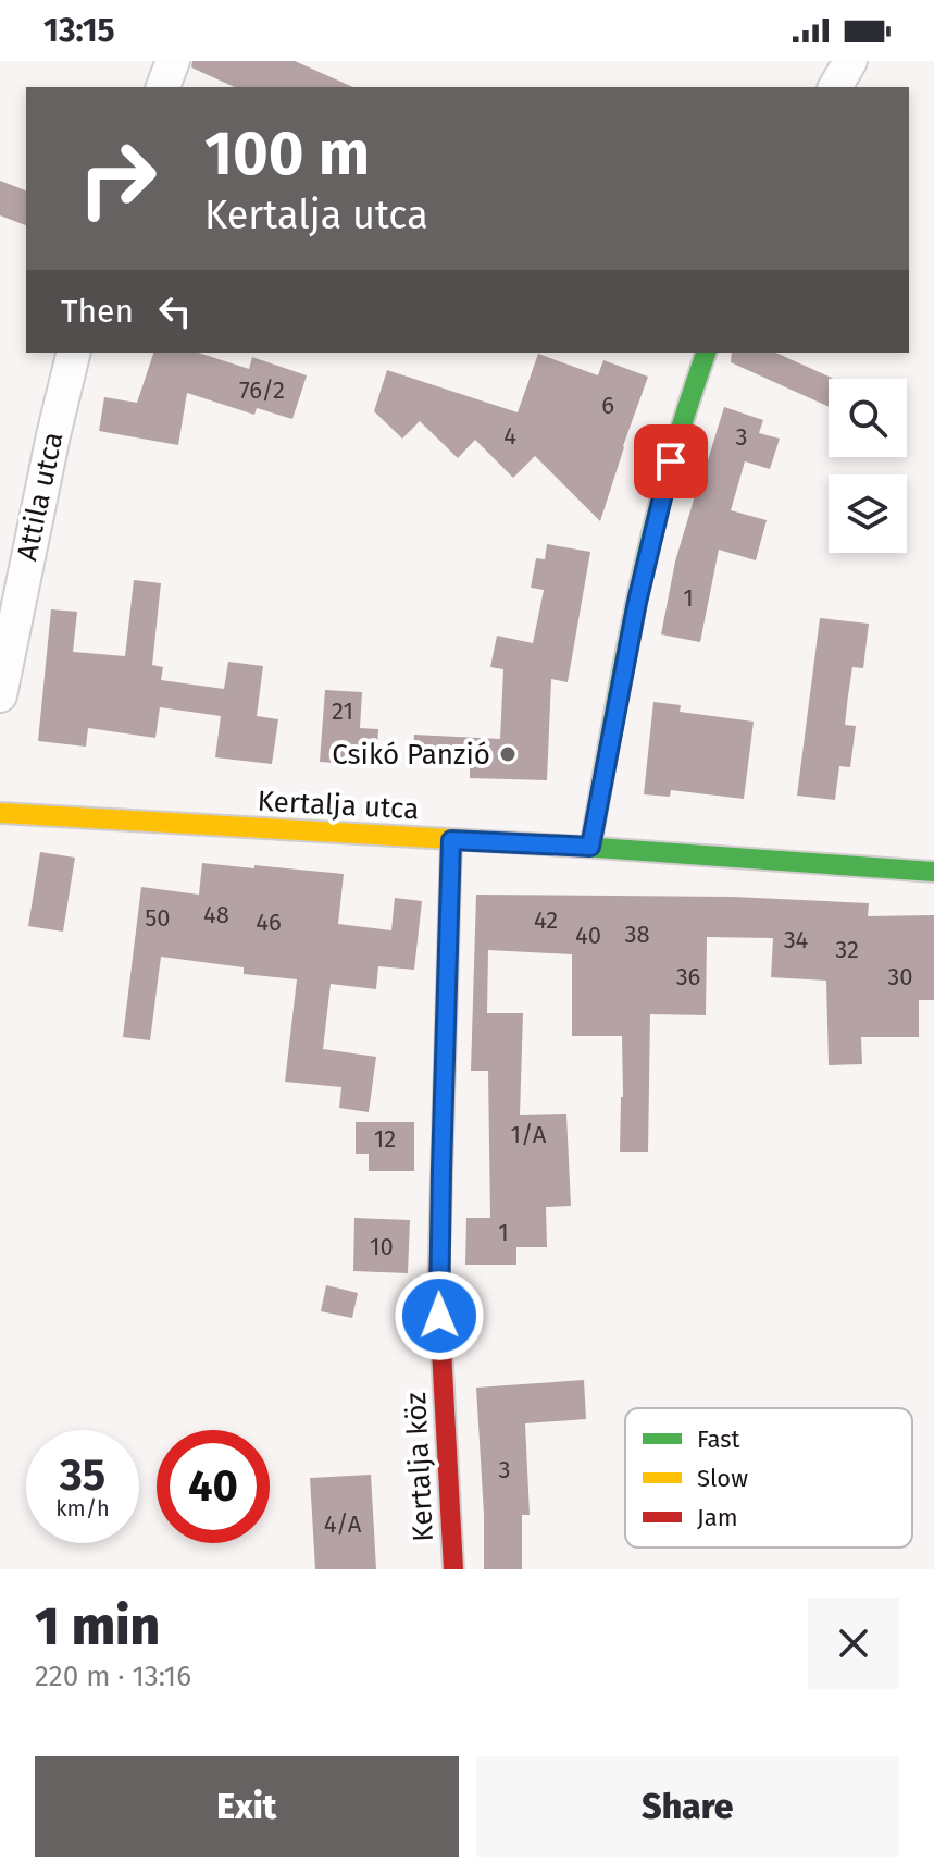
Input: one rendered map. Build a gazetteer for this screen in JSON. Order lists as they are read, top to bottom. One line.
{"streets":{"street":["Attila utca","Kertalja utca","Kertalja köz"]},"crossings":[["Kertalja utca","Kertalja köz"]],"places":["Csikó Panzió"],"house_numbers":["76/2","6","4","3","1","21","48","50","42","46","38","40","34","32","36","30","1/A","12","1","10","3","4/A"],"legend":["Fast","Slow","Jam"],"page":{"status":"13:15","turn":["100 m","Kertalja utca"],"then":"Then","speed":"35 km/h","limit":"40","heading":["1 min","220 m · 13:16"],"buttons":["Exit","Share"]}}
